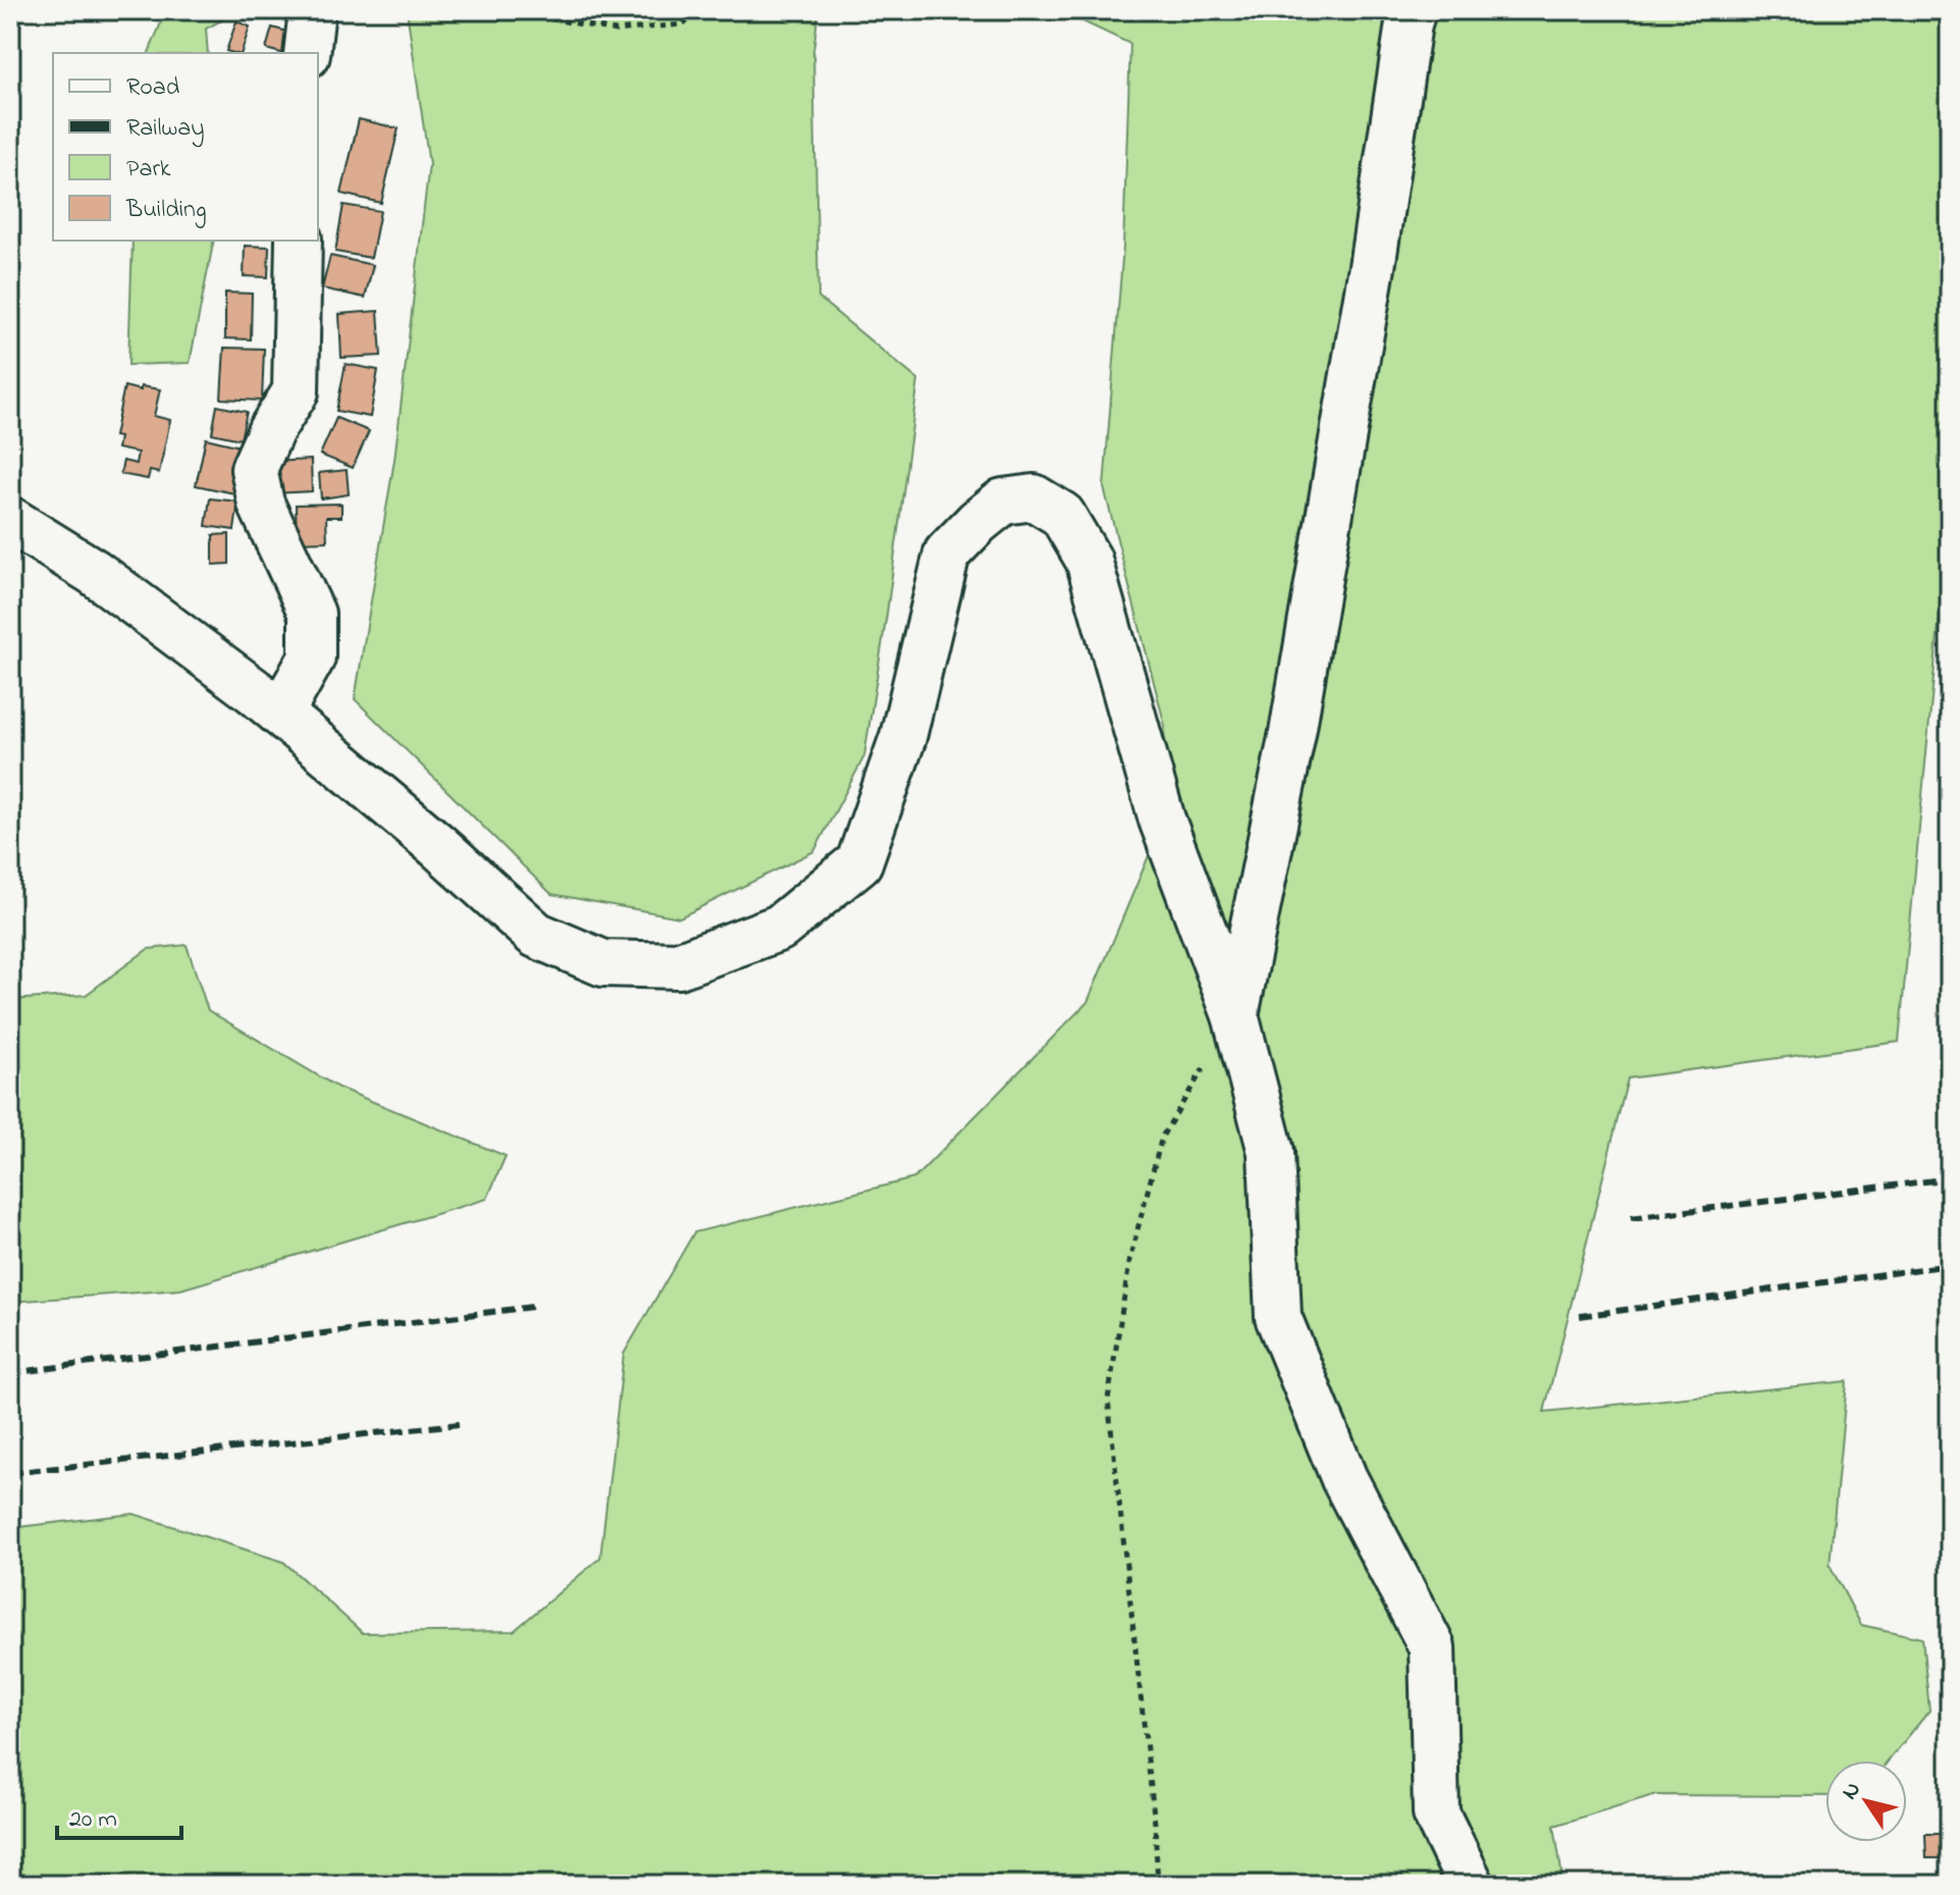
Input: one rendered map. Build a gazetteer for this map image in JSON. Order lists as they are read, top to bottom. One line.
{"legend":["Road","Railway","Park","Building"],"scale_bar":"20 m","north":"top left"}
